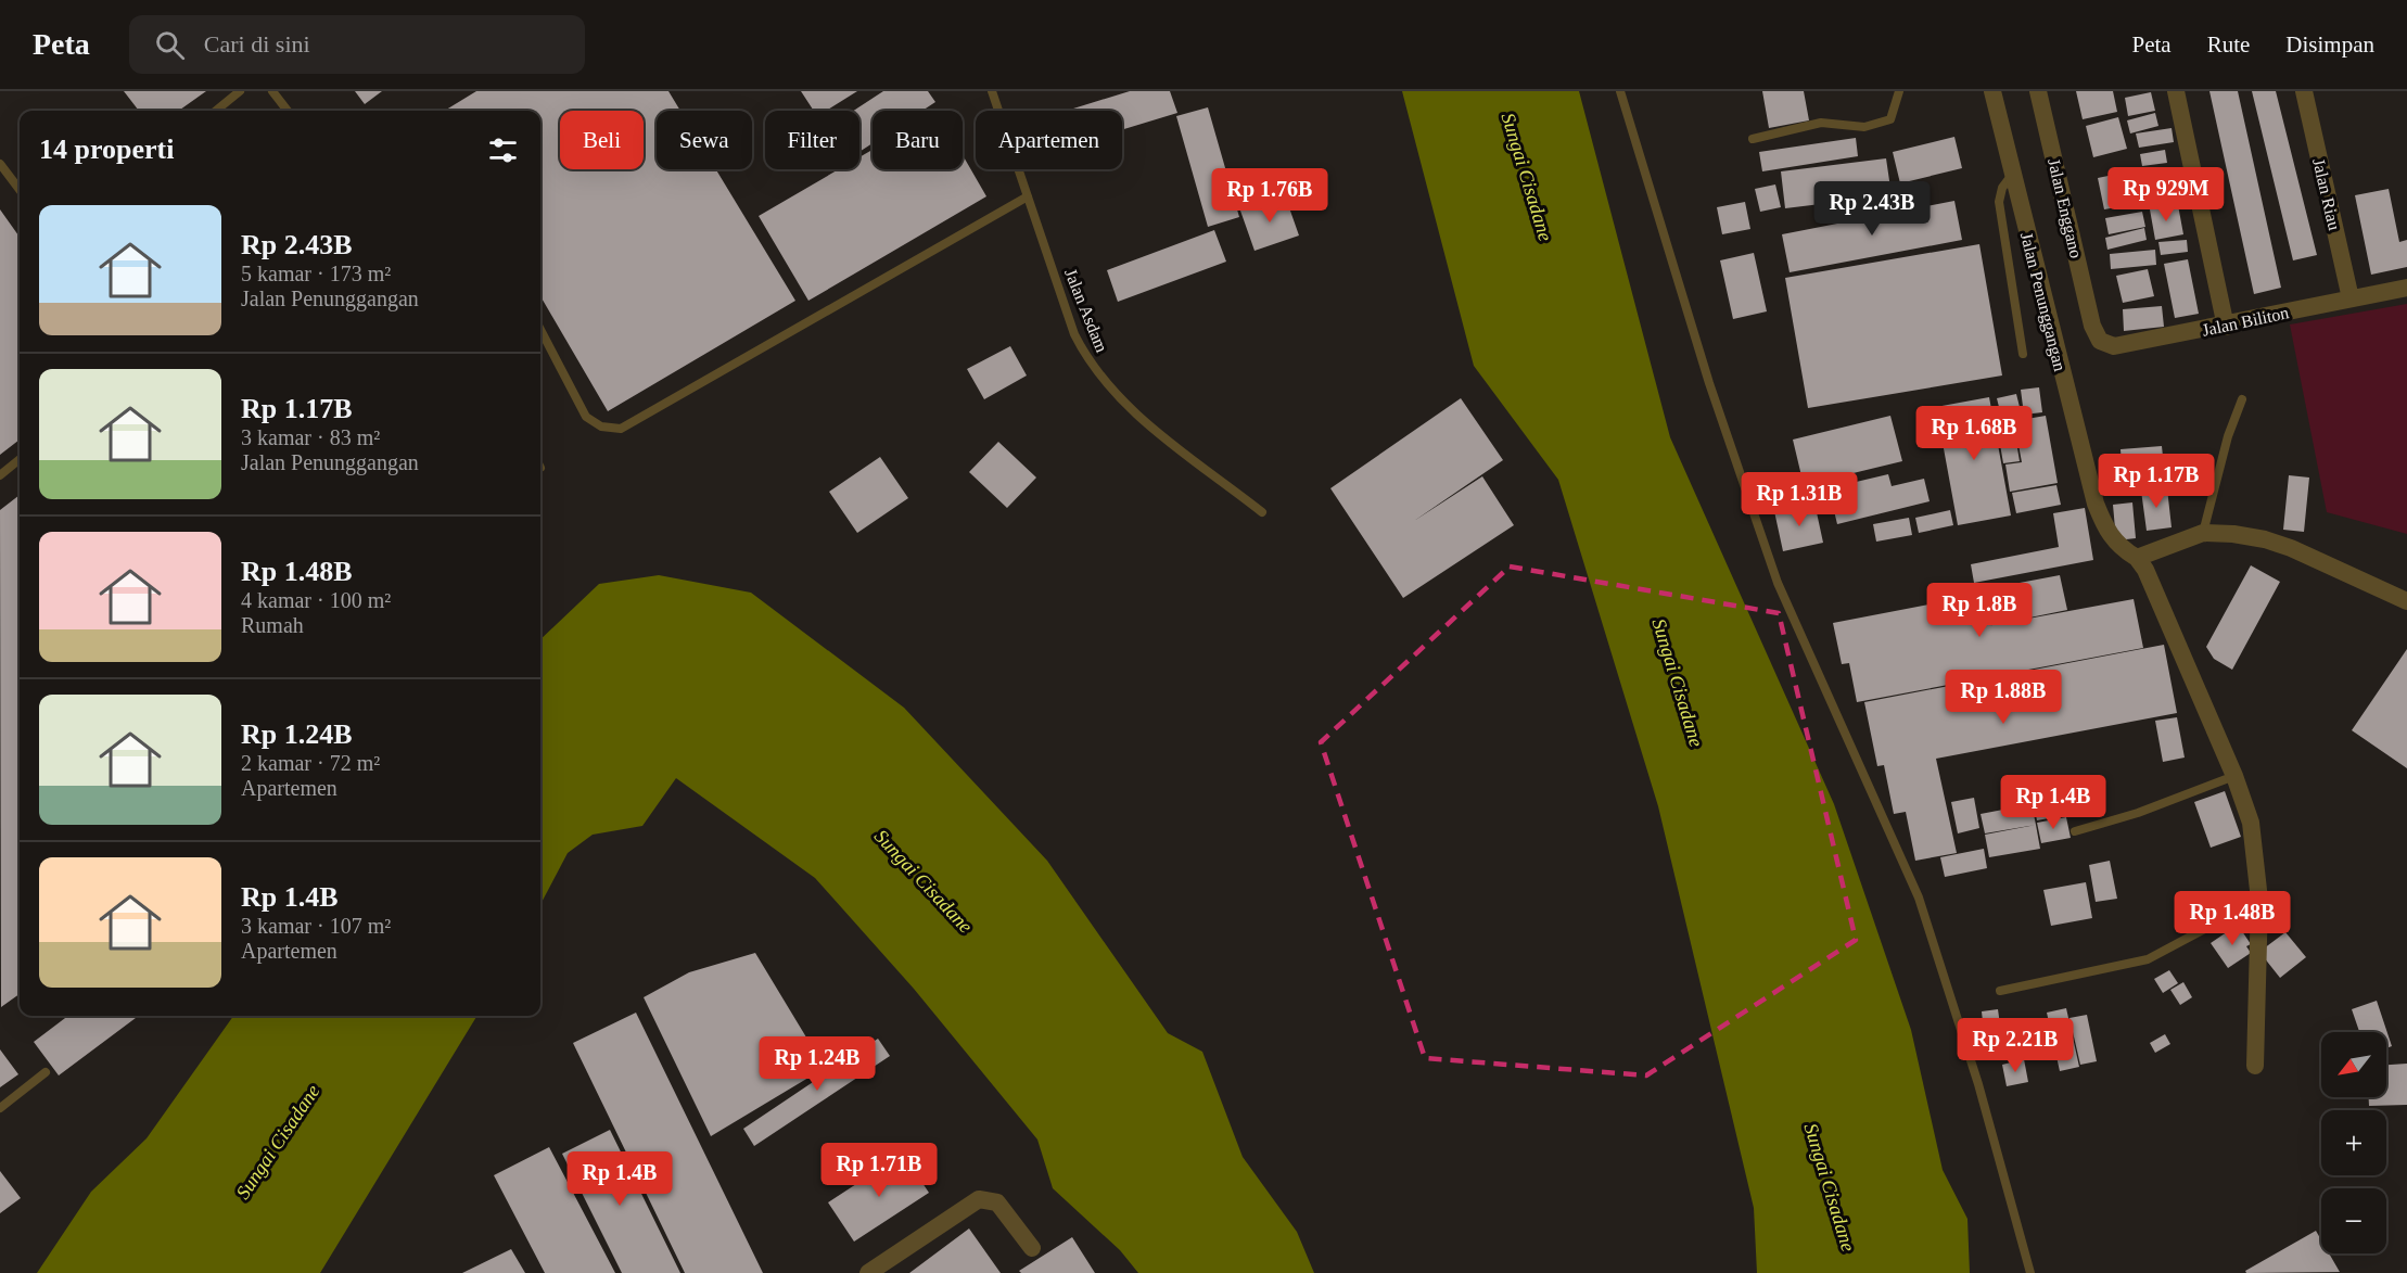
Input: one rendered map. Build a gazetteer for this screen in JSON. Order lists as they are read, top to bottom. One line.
{"streets":{"street":["Jalan Riau","Jalan Enggano","Jalan Penunggangan","Jalan Biliton"],"lane":["Jalan Asdam"]},"crossings":[["Jalan Riau","Jalan Biliton"],["Jalan Enggano","Jalan Biliton"]],"water":["Sungai Cisadane"],"north":"bottom left","page":{"header":"Peta","search":"Cari di sini","nav":["Peta","Rute","Disimpan"],"chip":["Beli","Sewa","Filter","Baru","Apartemen"],"heading":"14 properti","price":["Rp 929M","Rp 1.76B","Rp 2.43B","Rp 1.68B","Rp 1.17B","Rp 1.31B","Rp 1.8B","Rp 1.88B","Rp 1.4B","Rp 1.48B","Rp 2.21B","Rp 1.24B","Rp 1.71B","Rp 1.4B"],"list":[{"name":"Rp 2.43B","note":"5 kamar · 173 m² · Jalan Penunggangan"},{"name":"Rp 1.17B","note":"3 kamar · 83 m² · Jalan Penunggangan"},{"name":"Rp 1.48B","note":"4 kamar · 100 m² · Rumah"},{"name":"Rp 1.24B","note":"2 kamar · 72 m² · Apartemen"},{"name":"Rp 1.4B","note":"3 kamar · 107 m² · Apartemen"}],"map_buttons":["+","−"]}}
